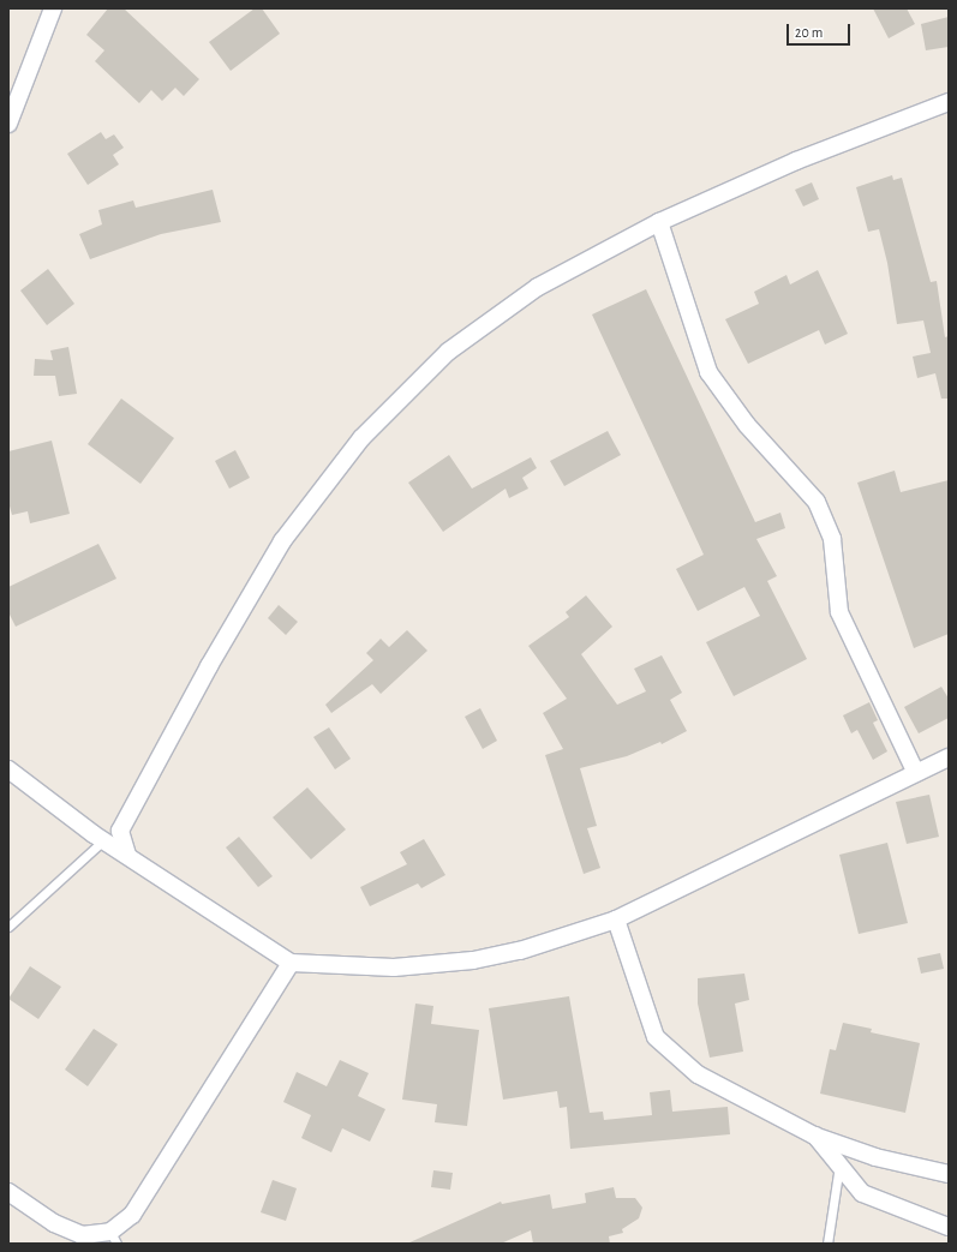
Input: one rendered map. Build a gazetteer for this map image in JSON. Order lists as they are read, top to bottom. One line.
{"scale_bar":"20 m"}
